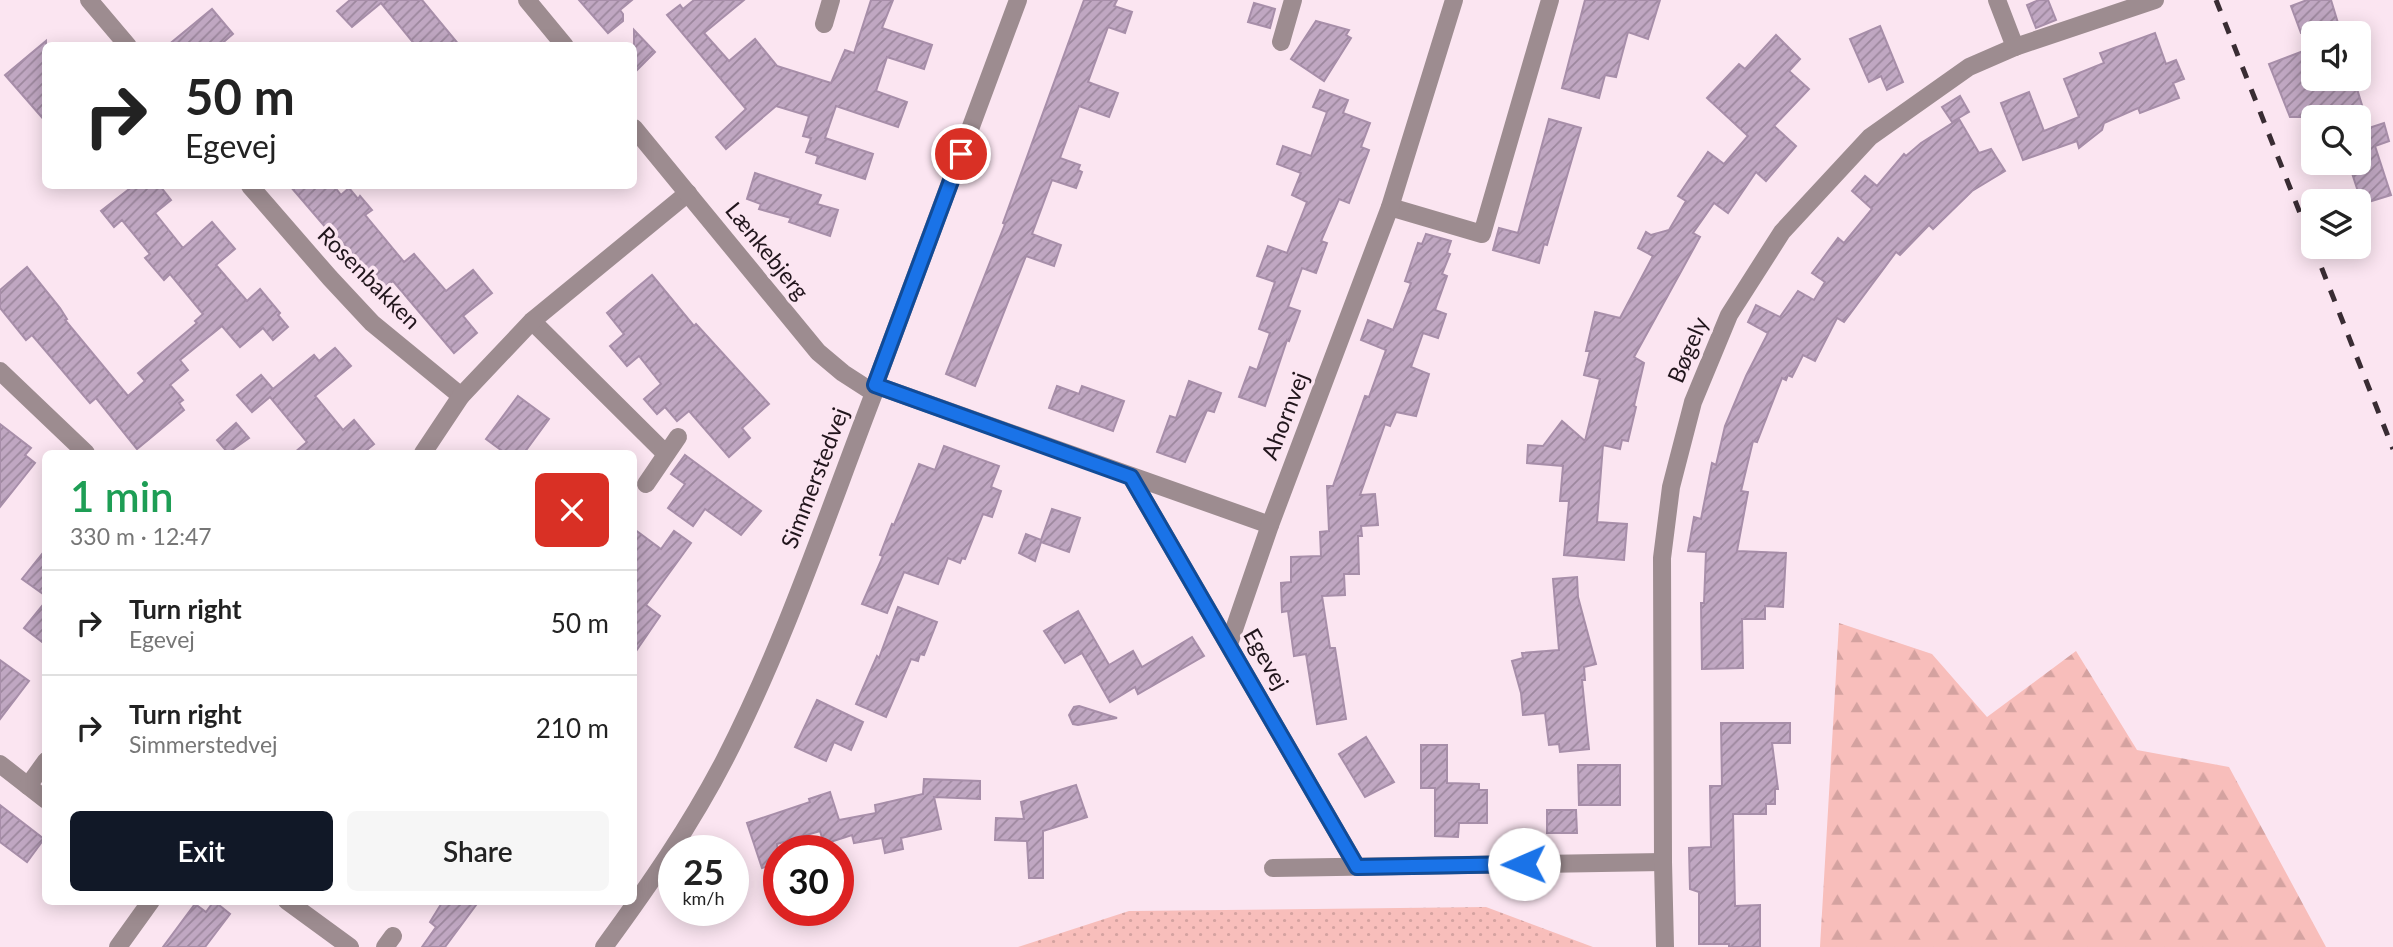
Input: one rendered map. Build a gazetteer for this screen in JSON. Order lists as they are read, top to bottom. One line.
{"streets":{"street":["Lænkebjerg","Rosenbakken","Bøgely","Ahornvej","Simmerstedvej","Egevej"]},"crossings":[["Lænkebjerg","Simmerstedvej"],["Ahornvej","Egevej"]],"page":{"turn":["50 m","Egevej"],"heading":["1 min","330 m · 12:47"],"list":[{"name":"Turn right","note":"Egevej","value":"50 m"},{"name":"Turn right","note":"Simmerstedvej","value":"210 m"}],"buttons":["Exit","Share"],"speed":"25 km/h","limit":"30"}}
